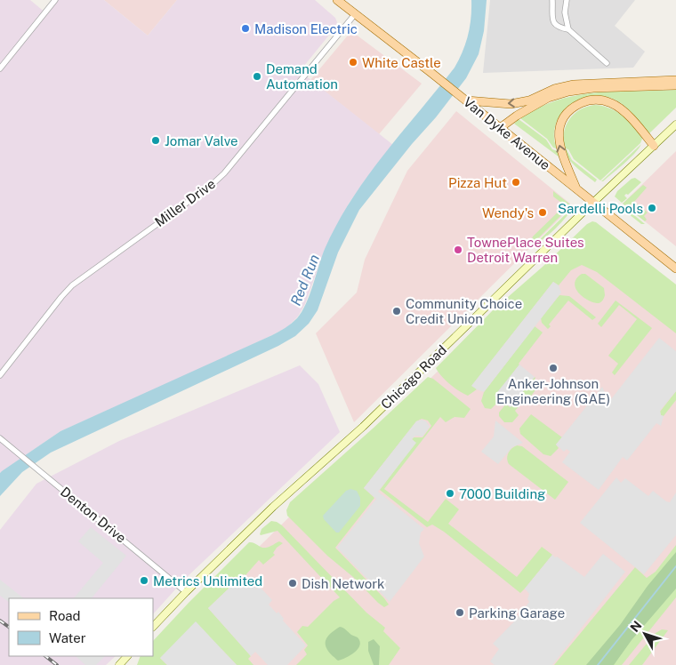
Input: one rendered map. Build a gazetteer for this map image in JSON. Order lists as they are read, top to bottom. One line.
{"streets":{"main road":["Van Dyke Avenue","Chicago Road"],"street":["Miller Drive","Denton Drive"]},"crossings":[["Van Dyke Avenue","Miller Drive"],["Van Dyke Avenue","Chicago Road"],["Chicago Road","Denton Drive"]],"water":["Red Run"],"places":["Madison Electric","White Castle","Demand Automation","Jomar Valve","Pizza Hut","Sardelli Pools","Wendy's","TownePlace Suites Detroit Warren","Community Choice Credit Union","Anker-Johnson Engineering (GAE)","7000 Building","Metrics Unlimited","Dish Network","Parking Garage"],"legend":["Road","Water"],"north":"top left"}
